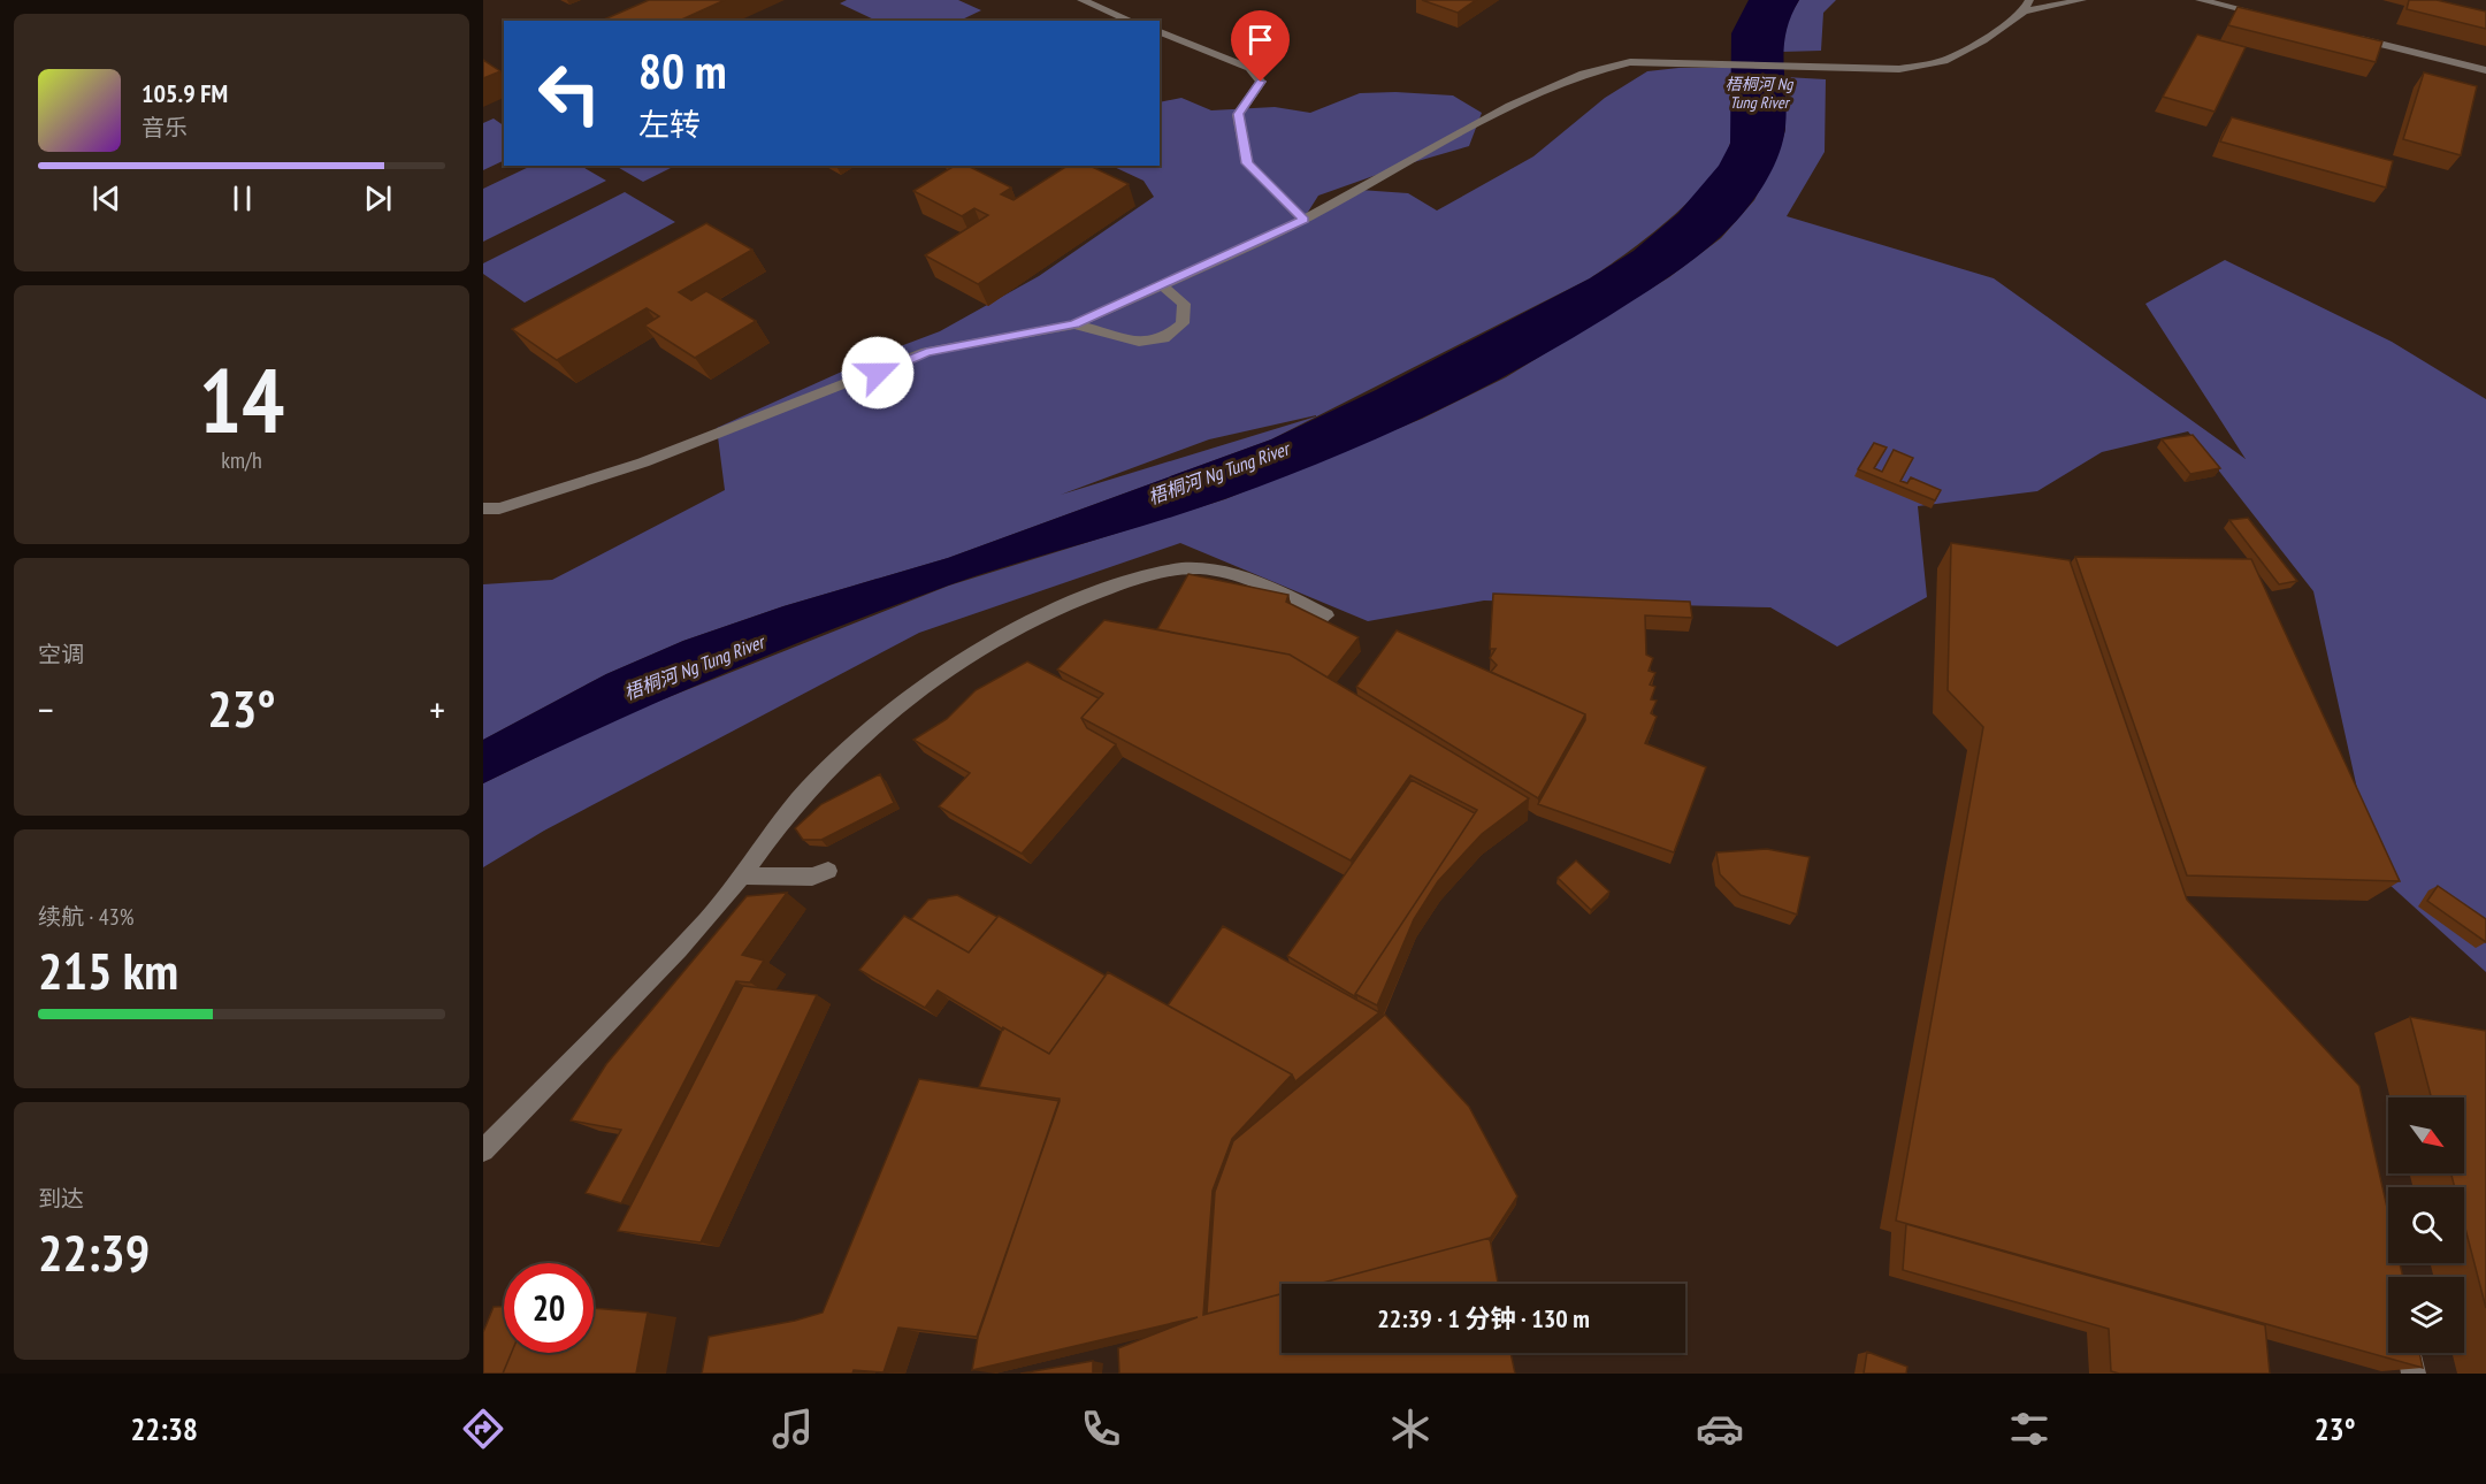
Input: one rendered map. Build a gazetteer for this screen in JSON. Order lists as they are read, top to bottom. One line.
{"water":["梧桐河 Ng Tung River"],"north":"bottom right","page":{"turn":["80 m","左转"],"song":["105.9 FM","音乐"],"tile":[["14","km/h"],"空调",["续航 · 43%","215 km"],["到达","22:39"]],"heat":["−","23°","+"],"limit":"20","trip":"22:39 · 1 分钟 · 130 m","tabs":["22:38","23°"]}}
